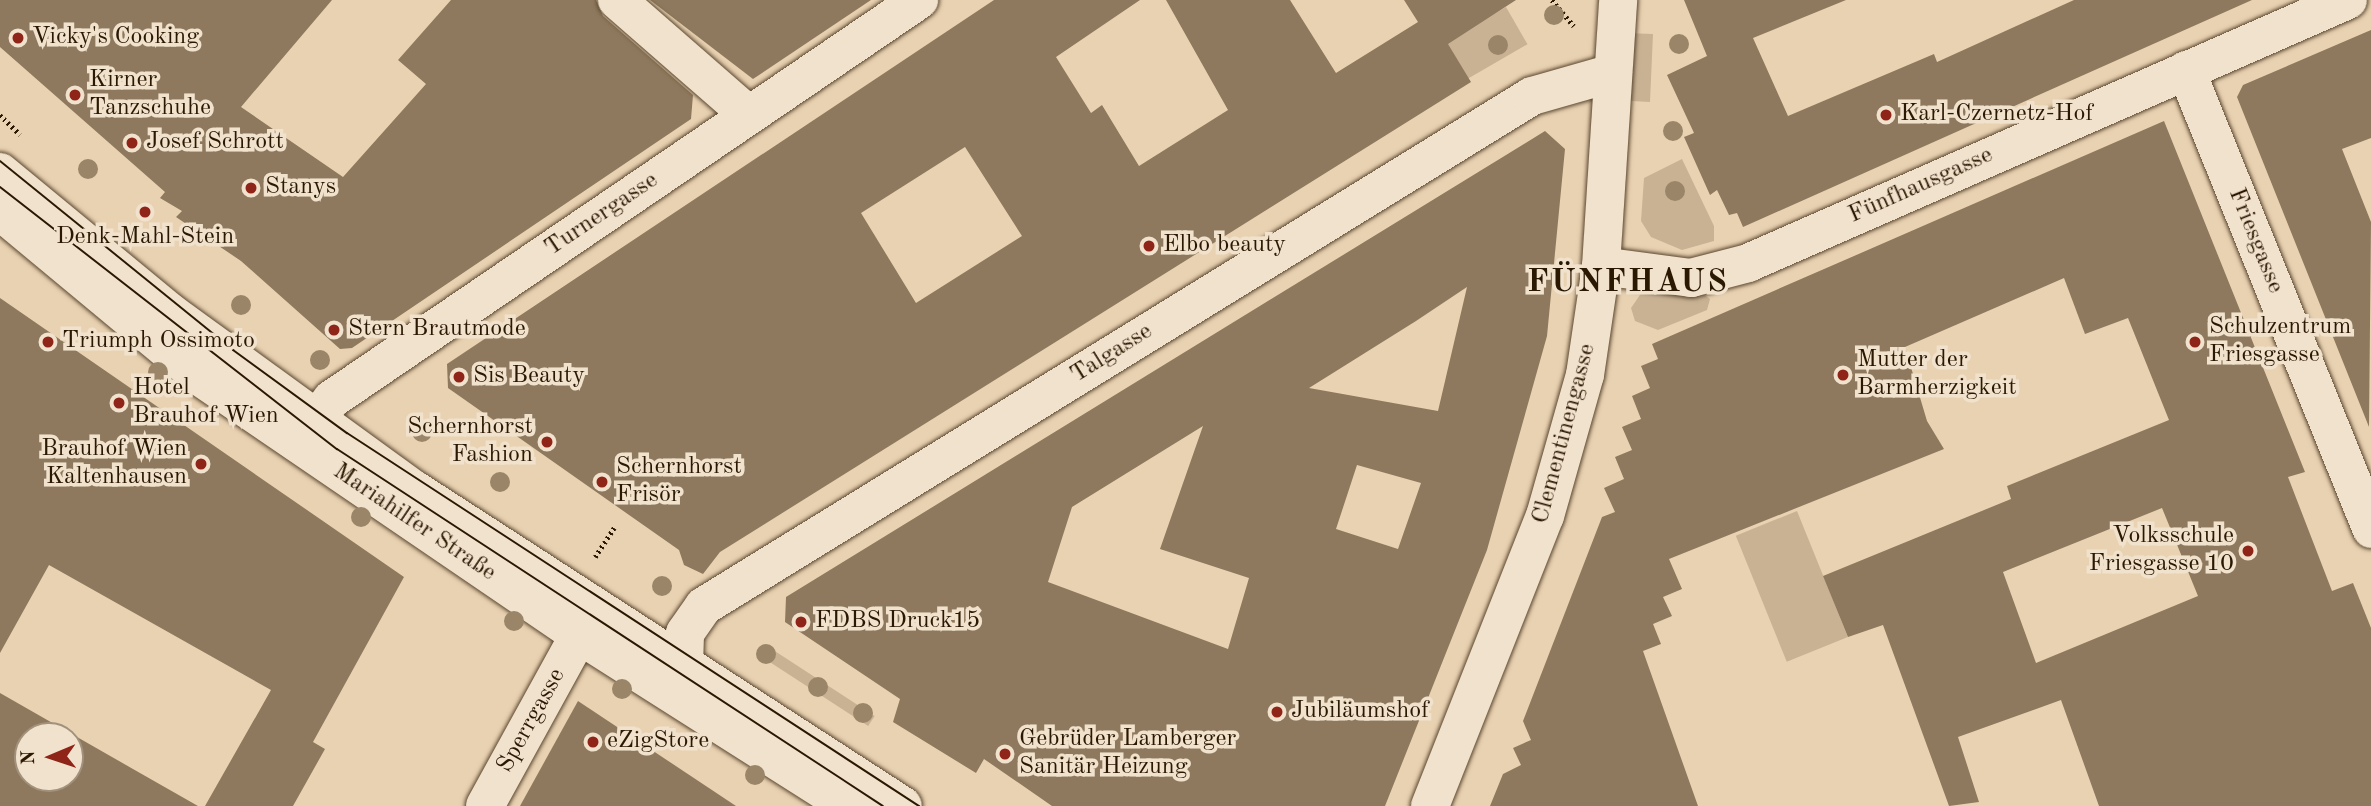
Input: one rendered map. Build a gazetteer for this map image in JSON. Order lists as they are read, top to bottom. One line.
{"streets":{"street":["Fünfhausgasse","Turnergasse","Friesgasse","Talgasse","Clementinengasse","Mariahilfer Straße","Sperrgasse"]},"crossings":[["Fünfhausgasse","Friesgasse"],["Fünfhausgasse","Clementinengasse"],["Turnergasse","Mariahilfer Straße"],["Talgasse","Clementinengasse"],["Talgasse","Mariahilfer Straße"],["Mariahilfer Straße","Sperrgasse"]],"districts":["FÜNFHAUS"],"places":["Vicky's Cooking","Kirner Tanzschuhe","Karl-Czernetz-Hof","Josef Schrott","Stanys","Denk-Mahl-Stein","Elbo beauty","Stern Brautmode","Triumph Ossimoto","Schulzentrum Friesgasse","Mutter der Barmherzigkeit","Sis Beauty","Hotel Brauhof Wien","Schernhorst Fashion","Brauhof Wien Kaltenhausen","Schernhorst Frisör","Volksschule Friesgasse 10","FDBS Druck15","Jubiläumshof","eZigStore","Gebrüder Lamberger Sanitär Heizung"],"north":"left"}
